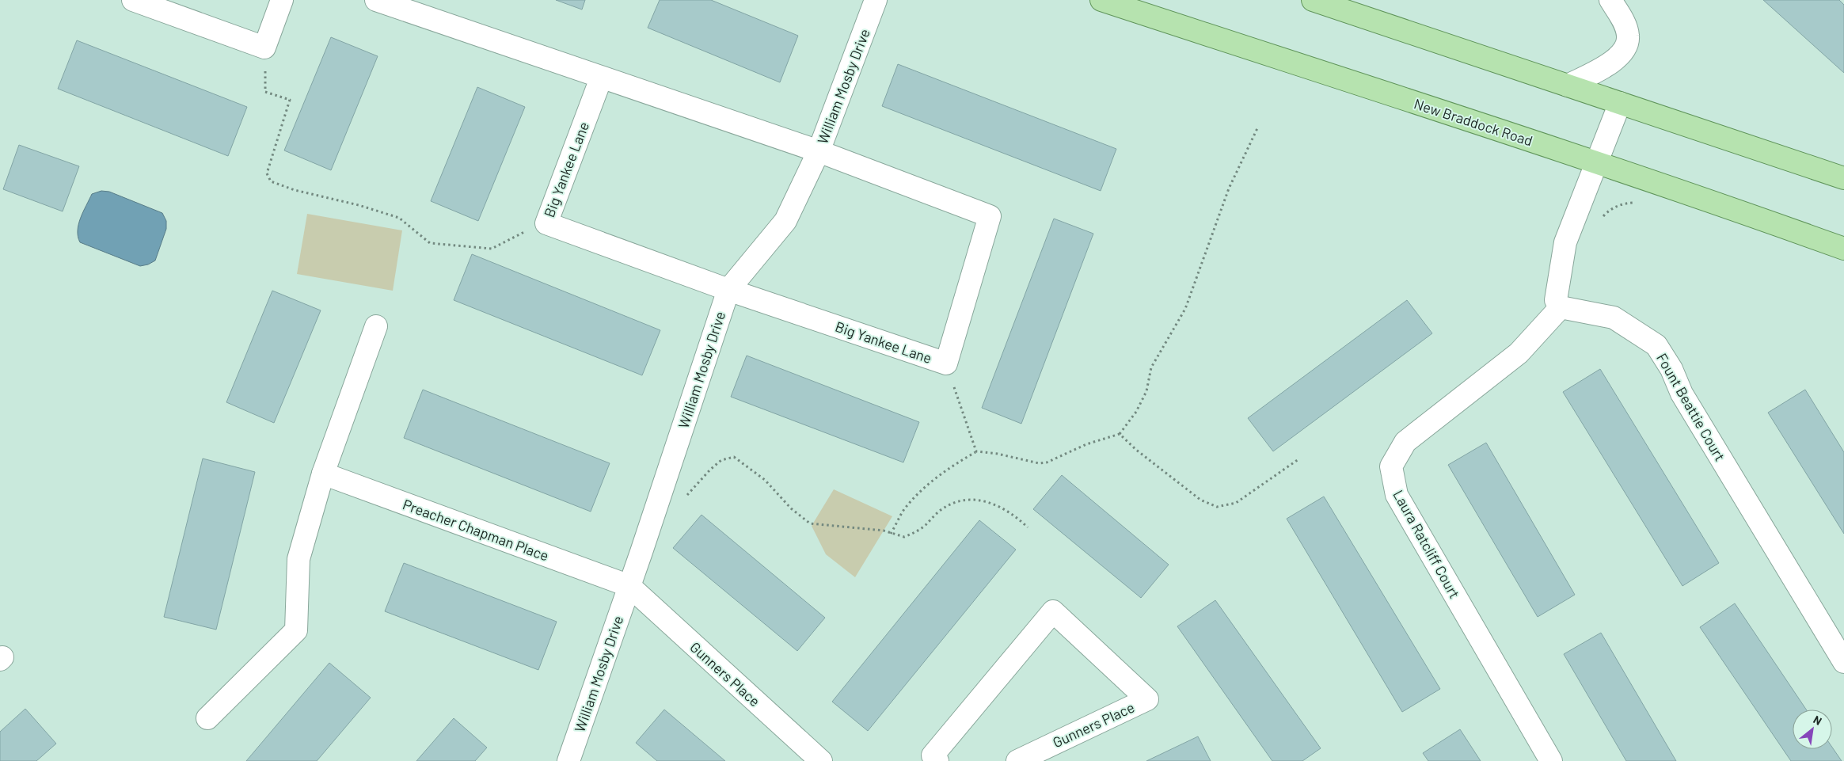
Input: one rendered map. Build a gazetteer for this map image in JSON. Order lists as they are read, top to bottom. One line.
{"streets":{"main road":["New Braddock Road"],"street":["William Mosby Drive","Big Yankee Lane","Fount Beattie Court","Preacher Chapman Place","Laura Ratcliff Court","Gunners Place"]},"crossings":[["William Mosby Drive","Big Yankee Lane"],["William Mosby Drive","Preacher Chapman Place"],["William Mosby Drive","Gunners Place"],["Fount Beattie Court","Laura Ratcliff Court"],["Preacher Chapman Place","Gunners Place"]],"north":"top right"}
